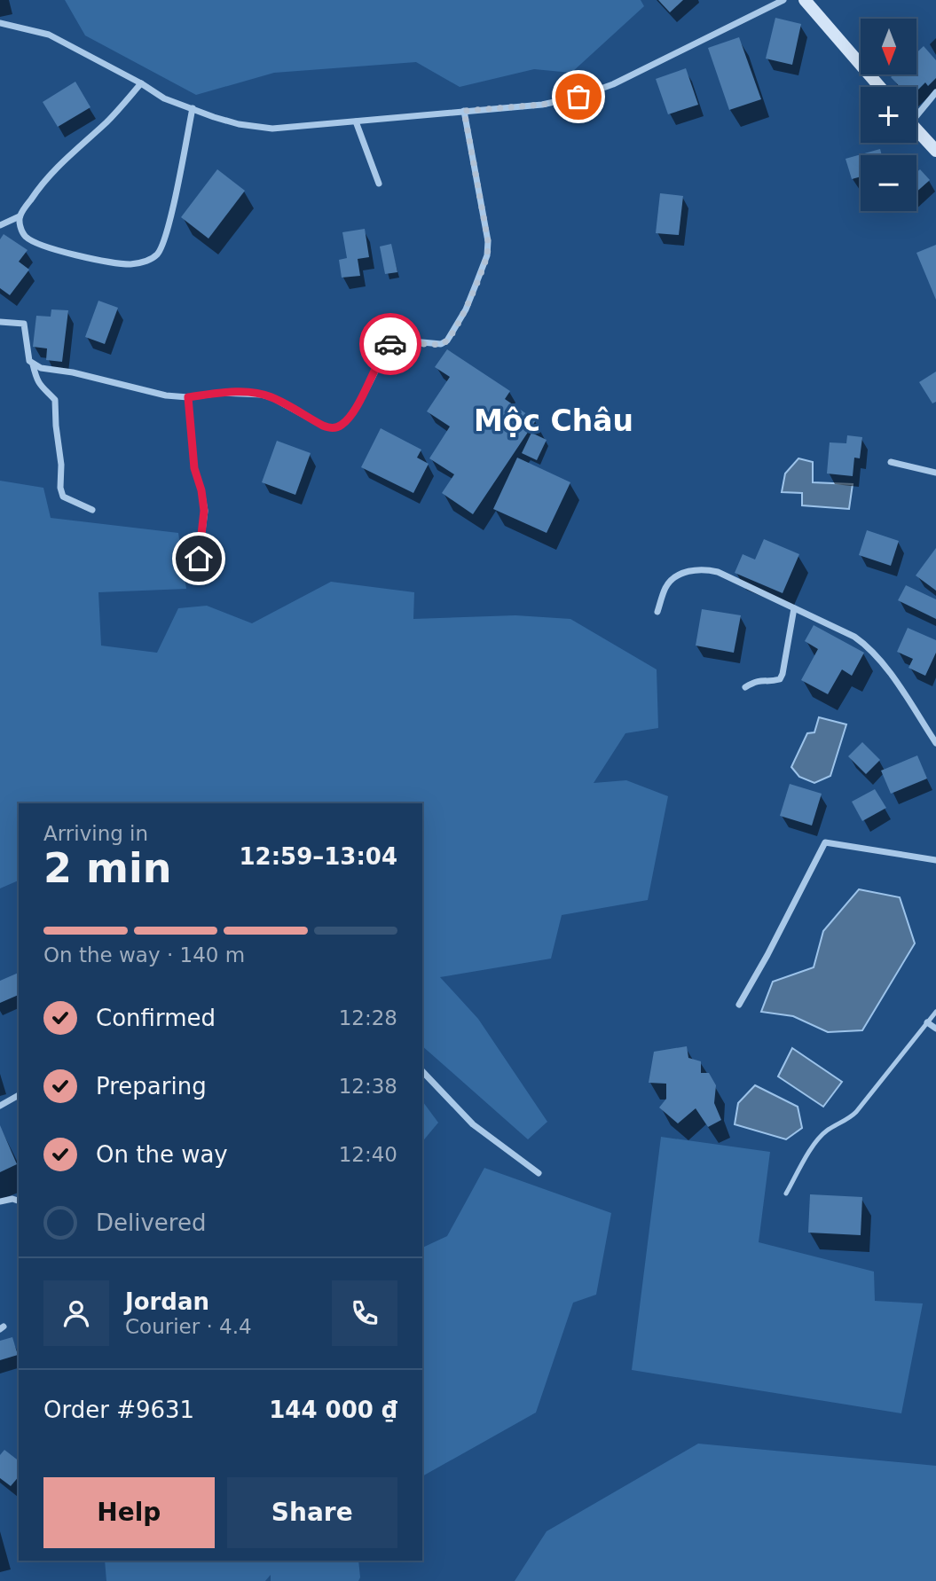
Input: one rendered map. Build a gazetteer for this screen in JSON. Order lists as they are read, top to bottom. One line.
{"districts":["Mộc Châu"],"north":"bottom","page":{"map_buttons":["+","−"],"heading":["2 min","Arriving in","12:59–13:04"],"panel":["Jordan","Courier · 4.4","Order #9631","144 000 ₫"],"bar":"On the way · 140 m","list":[["Confirmed","12:28"],["Preparing","12:38"],["On the way","12:40"],"Delivered"],"buttons":["Help","Share"]}}
